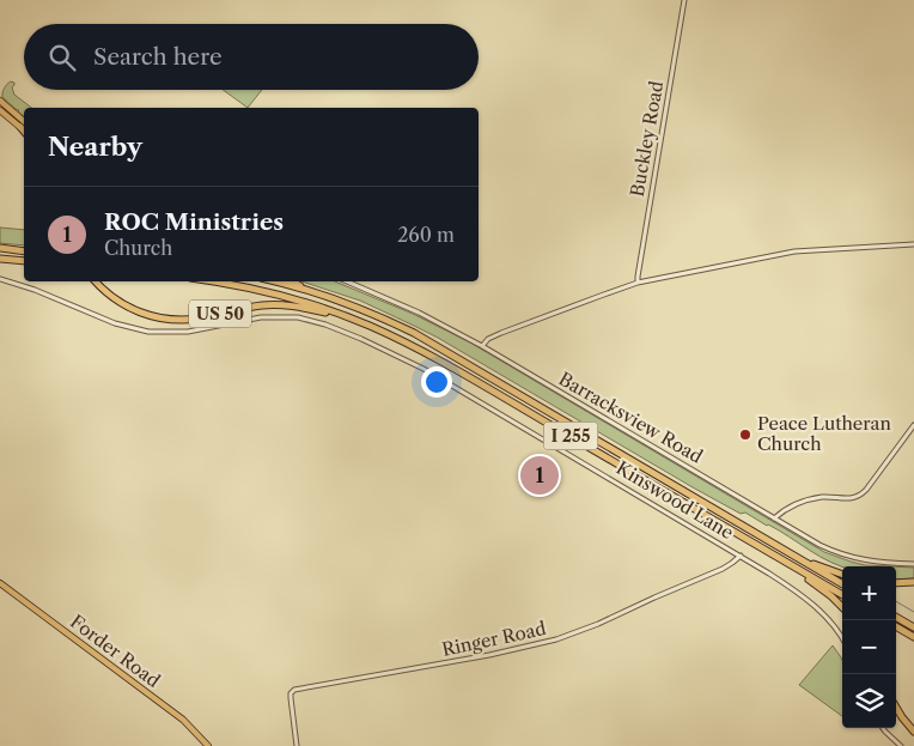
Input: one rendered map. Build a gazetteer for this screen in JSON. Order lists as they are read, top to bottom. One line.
{"streets":{"highway":["US 50","I 255"],"main road":["Forder Road"],"street":["Buckley Road","Barracksview Road","Kinswood Lane","Ringer Road"]},"crossings":[["US 50","I 255"],["Kinswood Lane","Ringer Road"]],"places":["Peace Lutheran Church"],"page":{"search":"Search here","heading":"Nearby","list":[{"mark":"1","name":"ROC Ministries","note":"Church","value":"260 m"}],"pins":"1","map_buttons":["+","−"]}}
